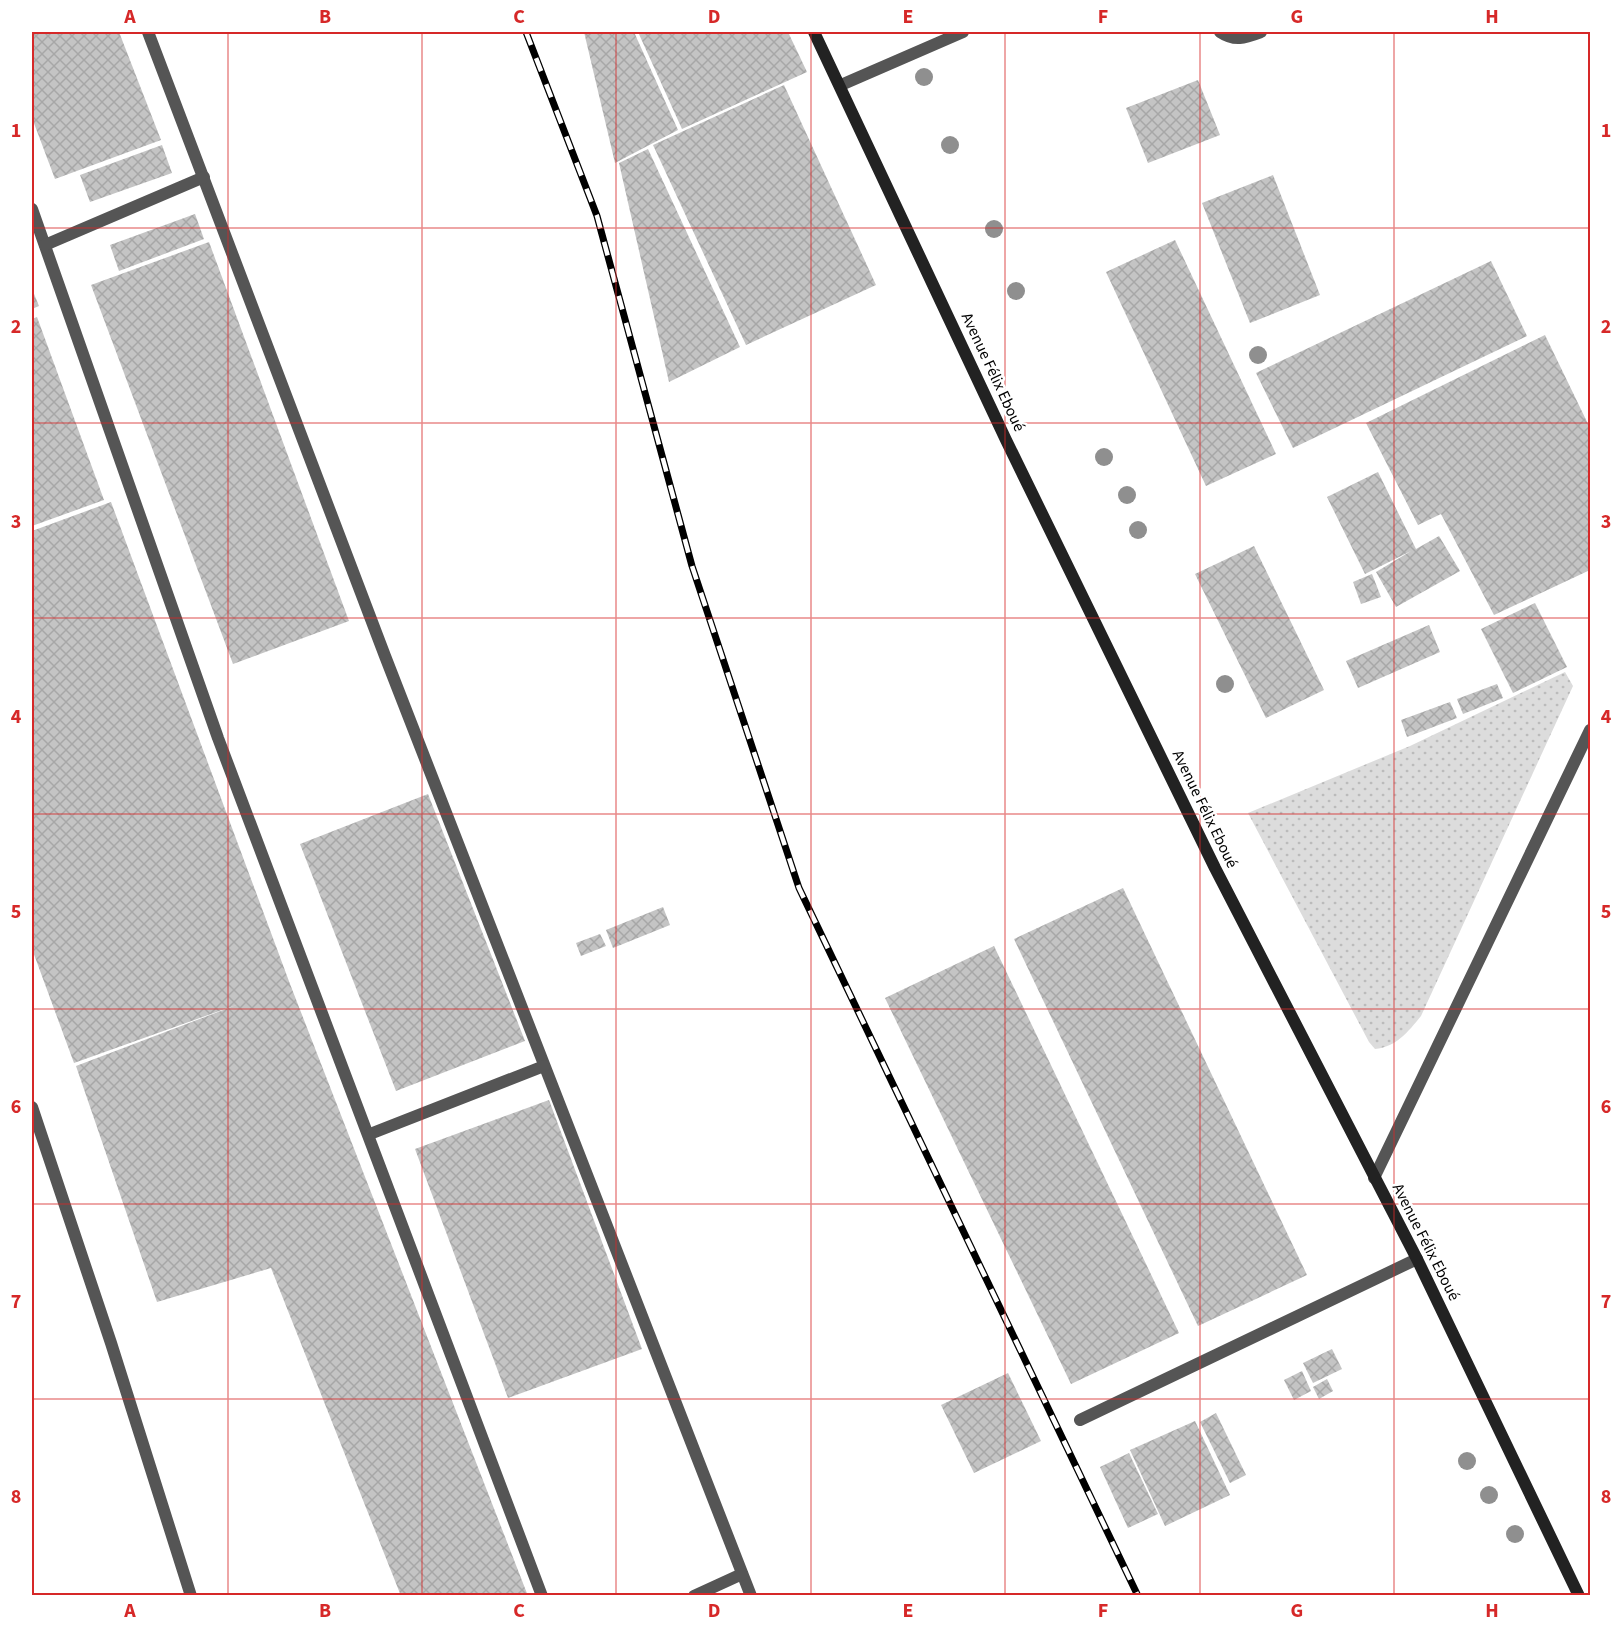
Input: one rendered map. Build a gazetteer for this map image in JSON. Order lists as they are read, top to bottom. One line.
{"streets":{"street":["Avenue Félix Eboué"]},"grid":{"columns":["A","B","C","D","E","F","G","H"],"rows":["1","2","3","4","5","6","7","8"]}}
